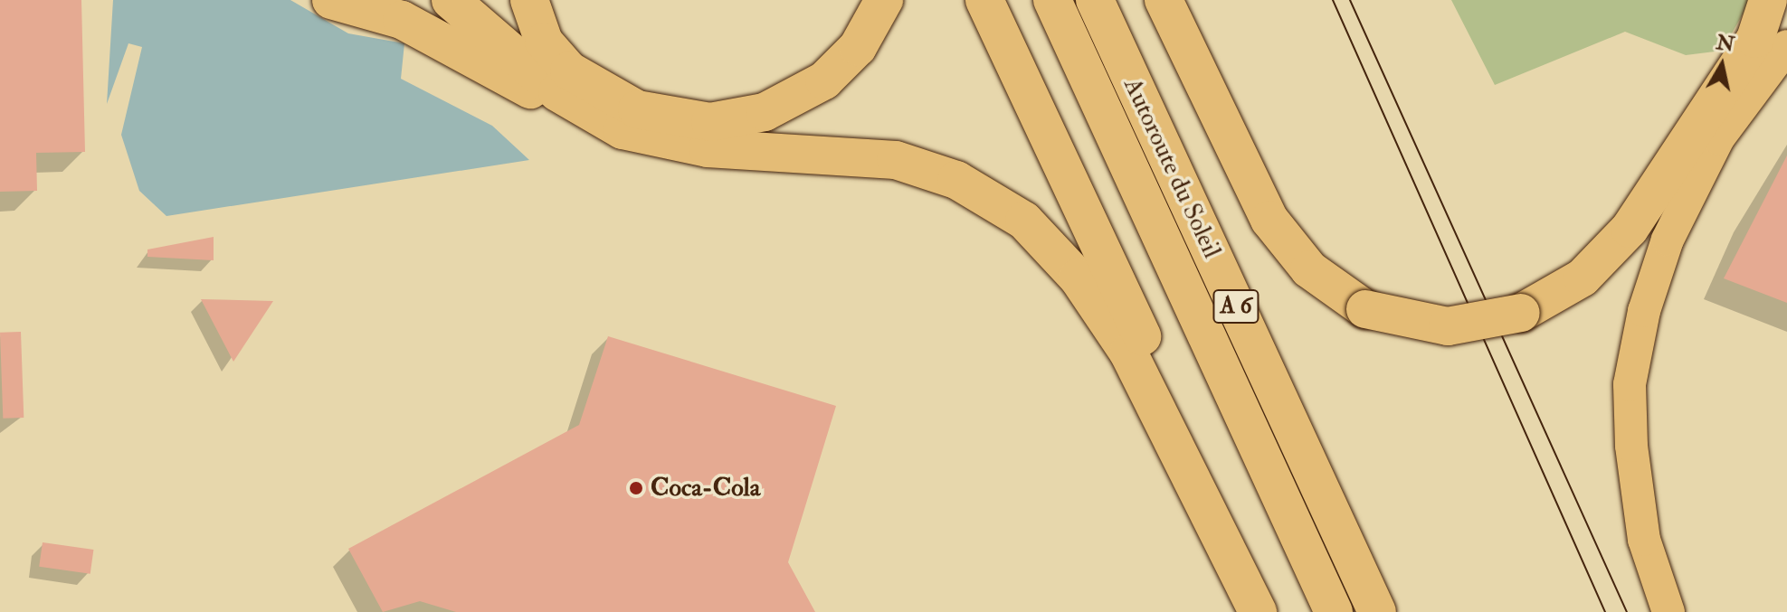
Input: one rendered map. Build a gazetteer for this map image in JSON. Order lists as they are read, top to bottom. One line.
{"streets":{"highway":["Autoroute du Soleil","A 6"]},"places":["Coca-Cola"],"north":"top"}
